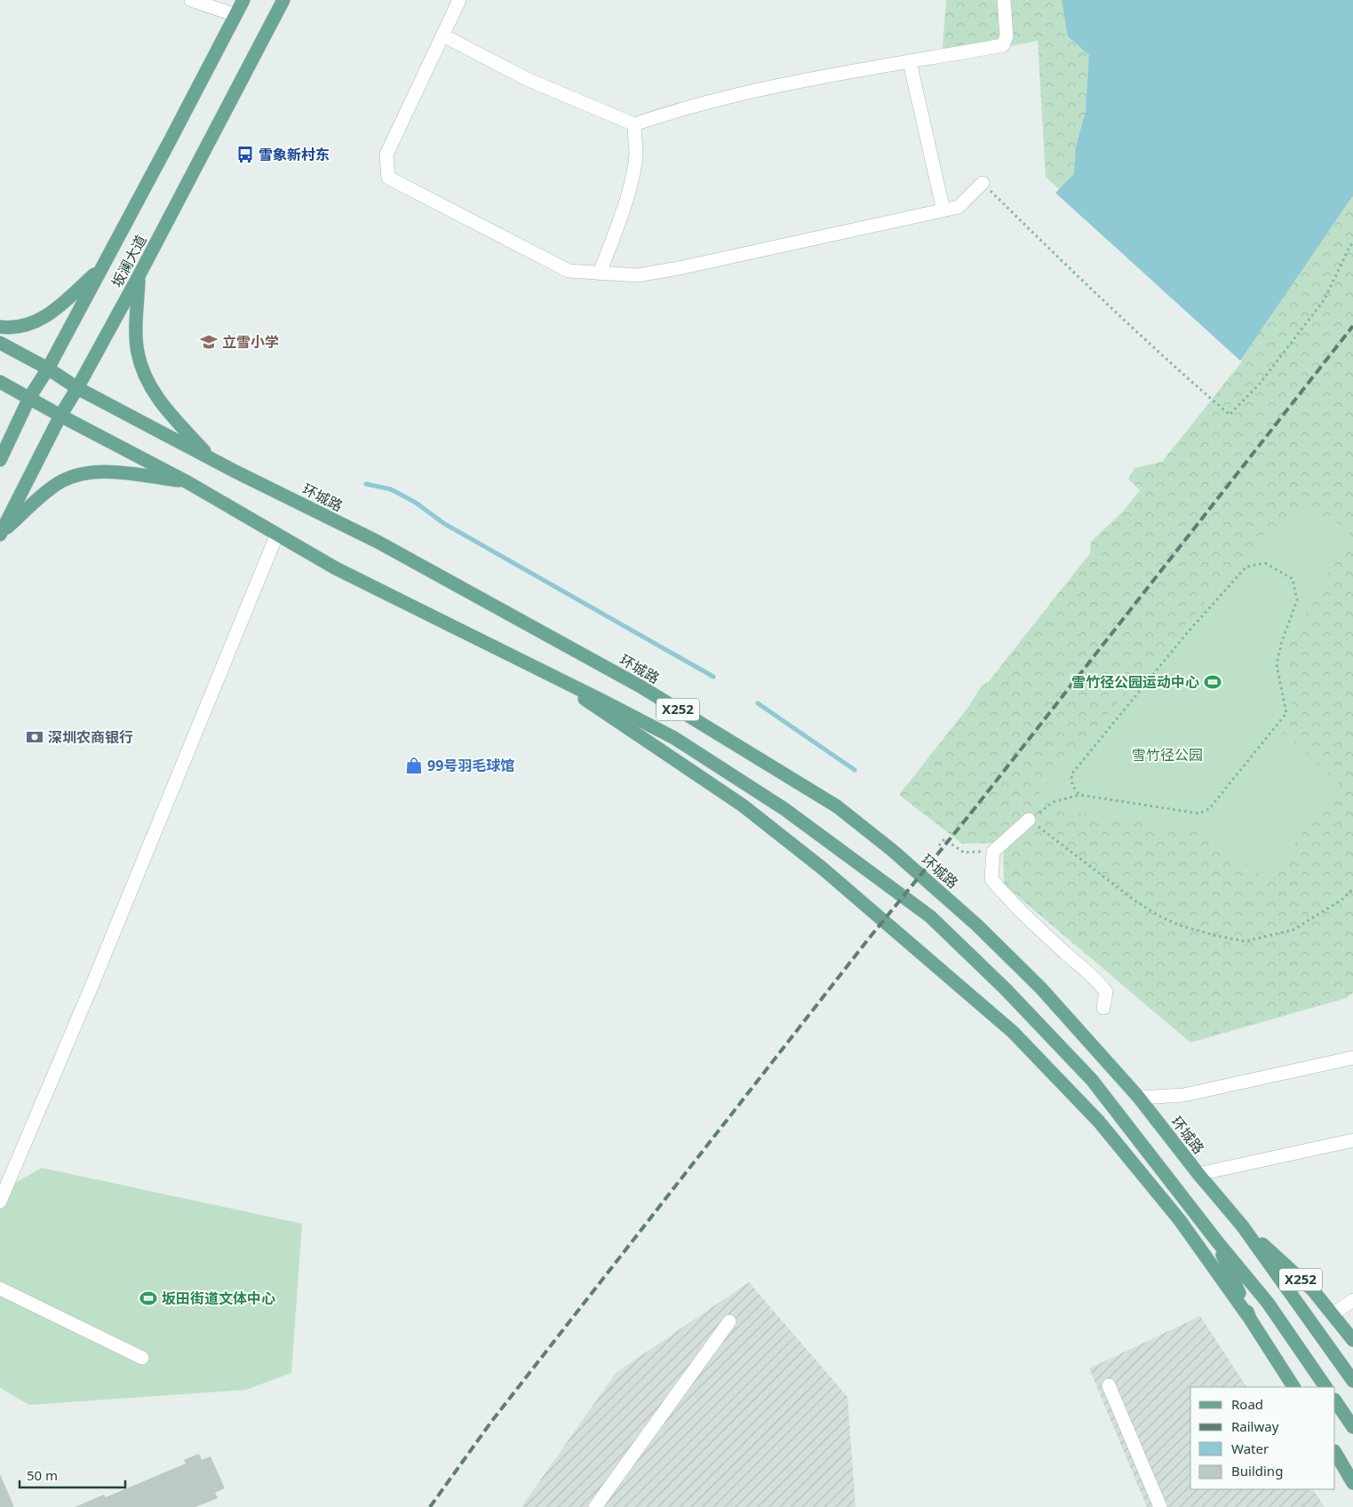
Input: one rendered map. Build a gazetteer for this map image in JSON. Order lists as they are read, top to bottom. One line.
{"streets":{"main road":["坂澜大道","环城路","X252"]},"crossings":[["坂澜大道","环城路"],["坂澜大道","X252"],["环城路","X252"]],"parks":["雪竹径公园"],"places":{"bus stop":["雪象新村东"],"school or university":["立雪小学"],"sports":["雪竹径公园运动中心","坂田街道文体中心"],"bank":["深圳农商银行"],"shop":["99号羽毛球馆"]},"legend":["Road","Railway","Water","Building"],"scale_bar":"50 m"}
